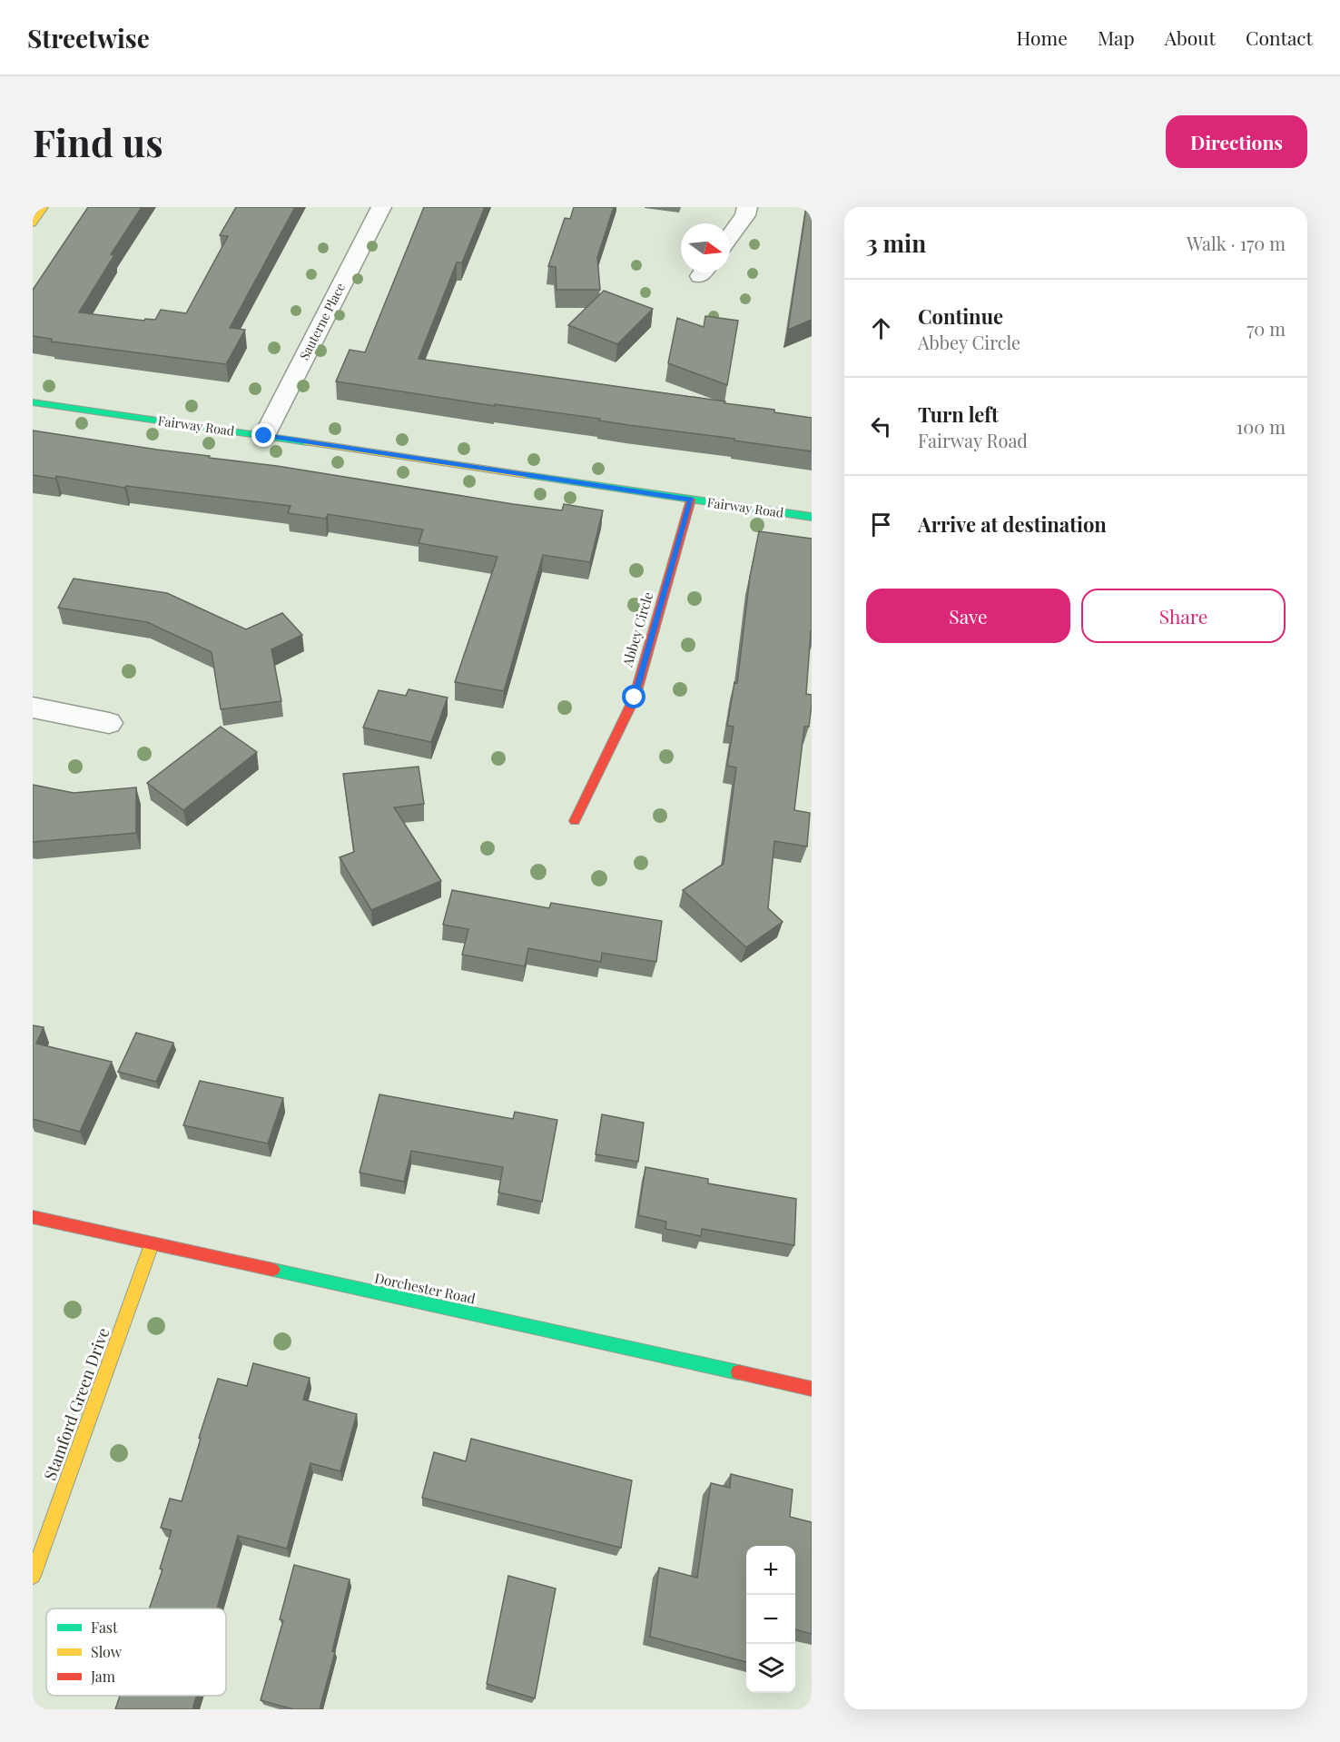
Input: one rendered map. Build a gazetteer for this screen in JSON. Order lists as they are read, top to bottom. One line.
{"streets":{"street":["Sauterne Place","Fairway Road","Abbey Circle","Dorchester Road","Stamford Green Drive"]},"crossings":[["Sauterne Place","Fairway Road"],["Fairway Road","Abbey Circle"],["Dorchester Road","Stamford Green Drive"]],"legend":["Fast","Slow","Jam"],"north":"right","page":{"header":"Streetwise","nav":["Home","Map","About","Contact"],"buttons":["Directions",["Save","Share"]],"title":"Find us","heading":["3 min","Walk · 170 m"],"list":[["Continue","Abbey Circle","70 m"],["Turn left","Fairway Road","100 m"],"Arrive at destination"],"map_buttons":["+","−"]}}
